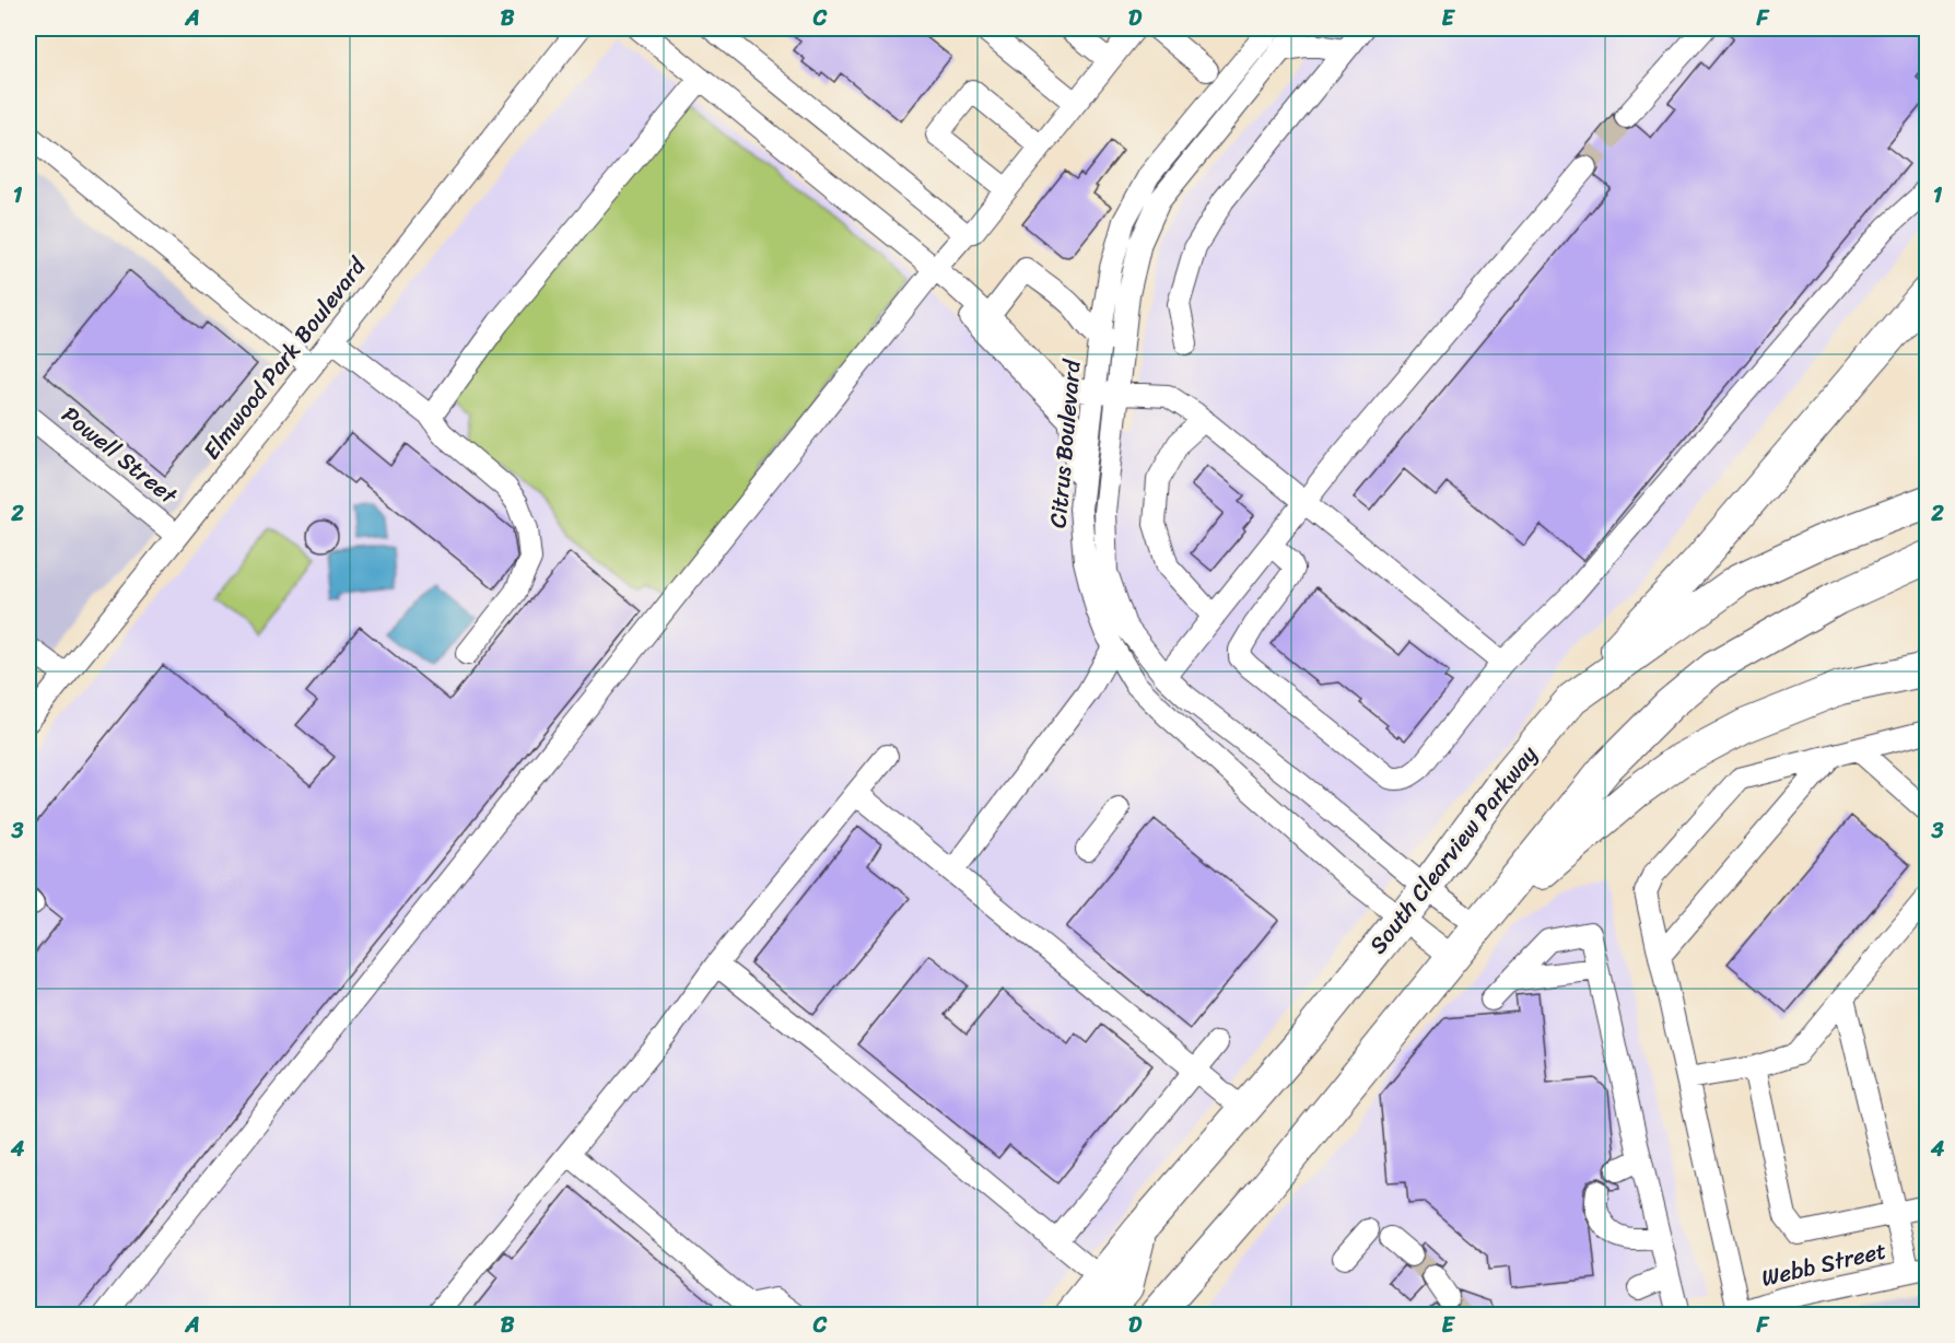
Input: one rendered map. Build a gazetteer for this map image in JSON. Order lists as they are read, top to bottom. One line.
{"streets":{"highway":["South Clearview Parkway"],"street":["Elmwood Park Boulevard","Citrus Boulevard","Powell Street","Webb Street"]},"crossings":[["Elmwood Park Boulevard","Powell Street"],["Citrus Boulevard","South Clearview Parkway"]],"grid":{"columns":["A","B","C","D","E","F"],"rows":["1","2","3","4"]}}
